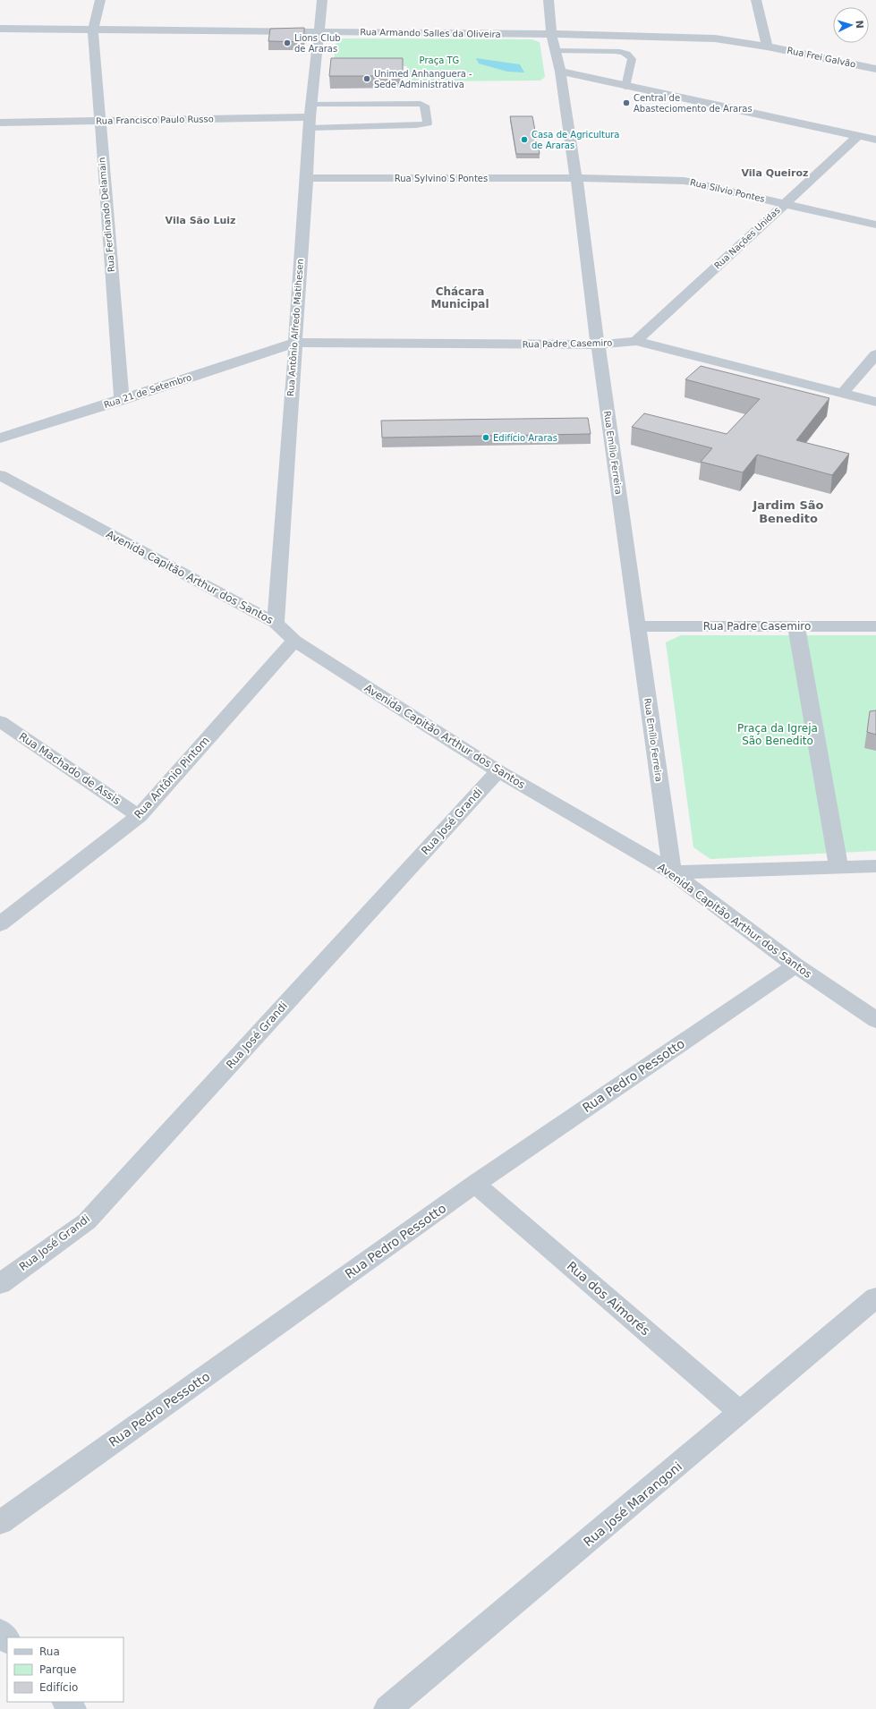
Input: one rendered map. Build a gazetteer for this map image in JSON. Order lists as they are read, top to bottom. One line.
{"streets":{"street":["Rua Armando Salles da Oliveira","Rua Frei Galvão","Rua Francisco Paulo Russo","Rua Sylvino S Pontes","Rua Silvio Pontes","Rua Ferdinando Delamain","Rua Nações Unidas","Rua Antônio Alfredo Matihesen","Rua Padre Casemiro","Rua 21 de Setembro","Rua Emílio Ferreira","Avenida Capitão Arthur dos Santos","Rua Machado de Assis","Rua Antônio Pintom","Rua José Grandi","Rua Pedro Pessotto","Rua dos Aimorés","Rua José Marangoni"]},"crossings":[["Rua Armando Salles da Oliveira","Rua Frei Galvão"],["Rua Armando Salles da Oliveira","Rua Ferdinando Delamain"],["Rua Armando Salles da Oliveira","Rua Antônio Alfredo Matihesen"],["Rua Armando Salles da Oliveira","Rua Emílio Ferreira"],["Rua Francisco Paulo Russo","Rua Ferdinando Delamain"],["Rua Francisco Paulo Russo","Rua Antônio Alfredo Matihesen"],["Rua Sylvino S Pontes","Rua Silvio Pontes"],["Rua Sylvino S Pontes","Rua Antônio Alfredo Matihesen"],["Rua Sylvino S Pontes","Rua Emílio Ferreira"],["Rua Silvio Pontes","Rua Nações Unidas"],["Rua Silvio Pontes","Rua Emílio Ferreira"],["Rua Ferdinando Delamain","Rua 21 de Setembro"],["Rua Nações Unidas","Rua Padre Casemiro"],["Rua Antônio Alfredo Matihesen","Rua Padre Casemiro"],["Rua Antônio Alfredo Matihesen","Rua 21 de Setembro"],["Rua Antônio Alfredo Matihesen","Avenida Capitão Arthur dos Santos"],["Rua Padre Casemiro","Rua 21 de Setembro"],["Rua Padre Casemiro","Rua Emílio Ferreira"],["Rua Emílio Ferreira","Avenida Capitão Arthur dos Santos"],["Avenida Capitão Arthur dos Santos","Rua Antônio Pintom"],["Avenida Capitão Arthur dos Santos","Rua José Grandi"],["Avenida Capitão Arthur dos Santos","Rua Pedro Pessotto"],["Rua Machado de Assis","Rua Antônio Pintom"],["Rua Pedro Pessotto","Rua dos Aimorés"],["Rua dos Aimorés","Rua José Marangoni"]],"districts":["Vila Queiroz","Vila São Luiz","Chácara Municipal","Jardim São Benedito"],"parks":["Praça TG","Praça da Igreja São Benedito"],"places":["Lions Club de Araras","Unimed Anhanguera - Sede Administrativa","Central de Abasteciomento de Araras","Casa de Agricultura de Araras","Edifício Araras"],"legend":["Rua","Parque","Edifício"],"north":"right"}
